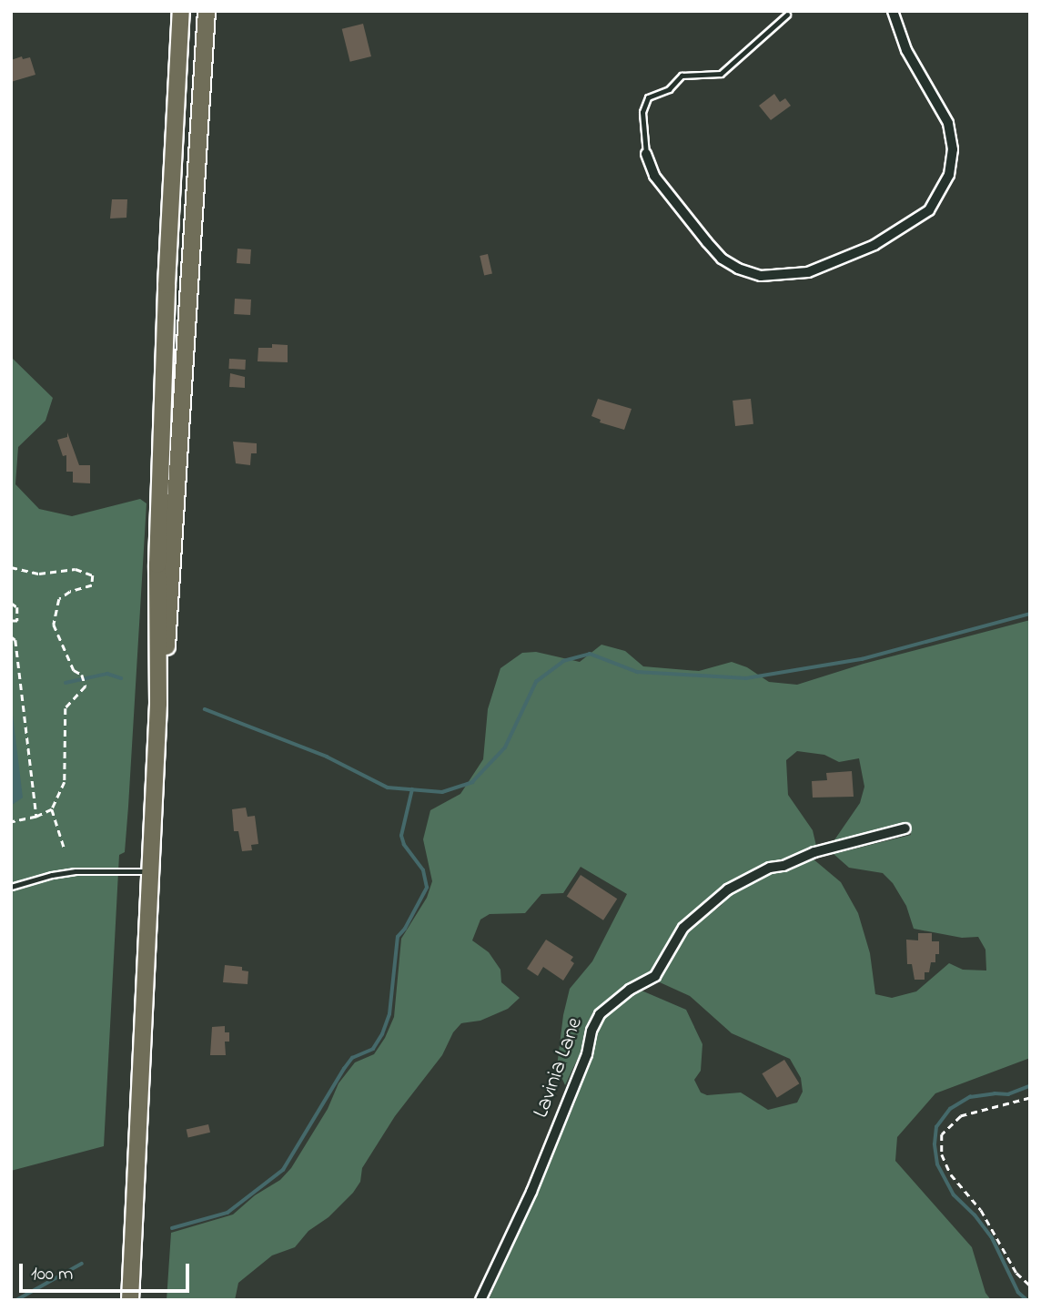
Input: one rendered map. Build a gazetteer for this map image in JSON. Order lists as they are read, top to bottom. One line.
{"streets":{"street":["Lavinia Lane"]},"scale_bar":"100 m"}
